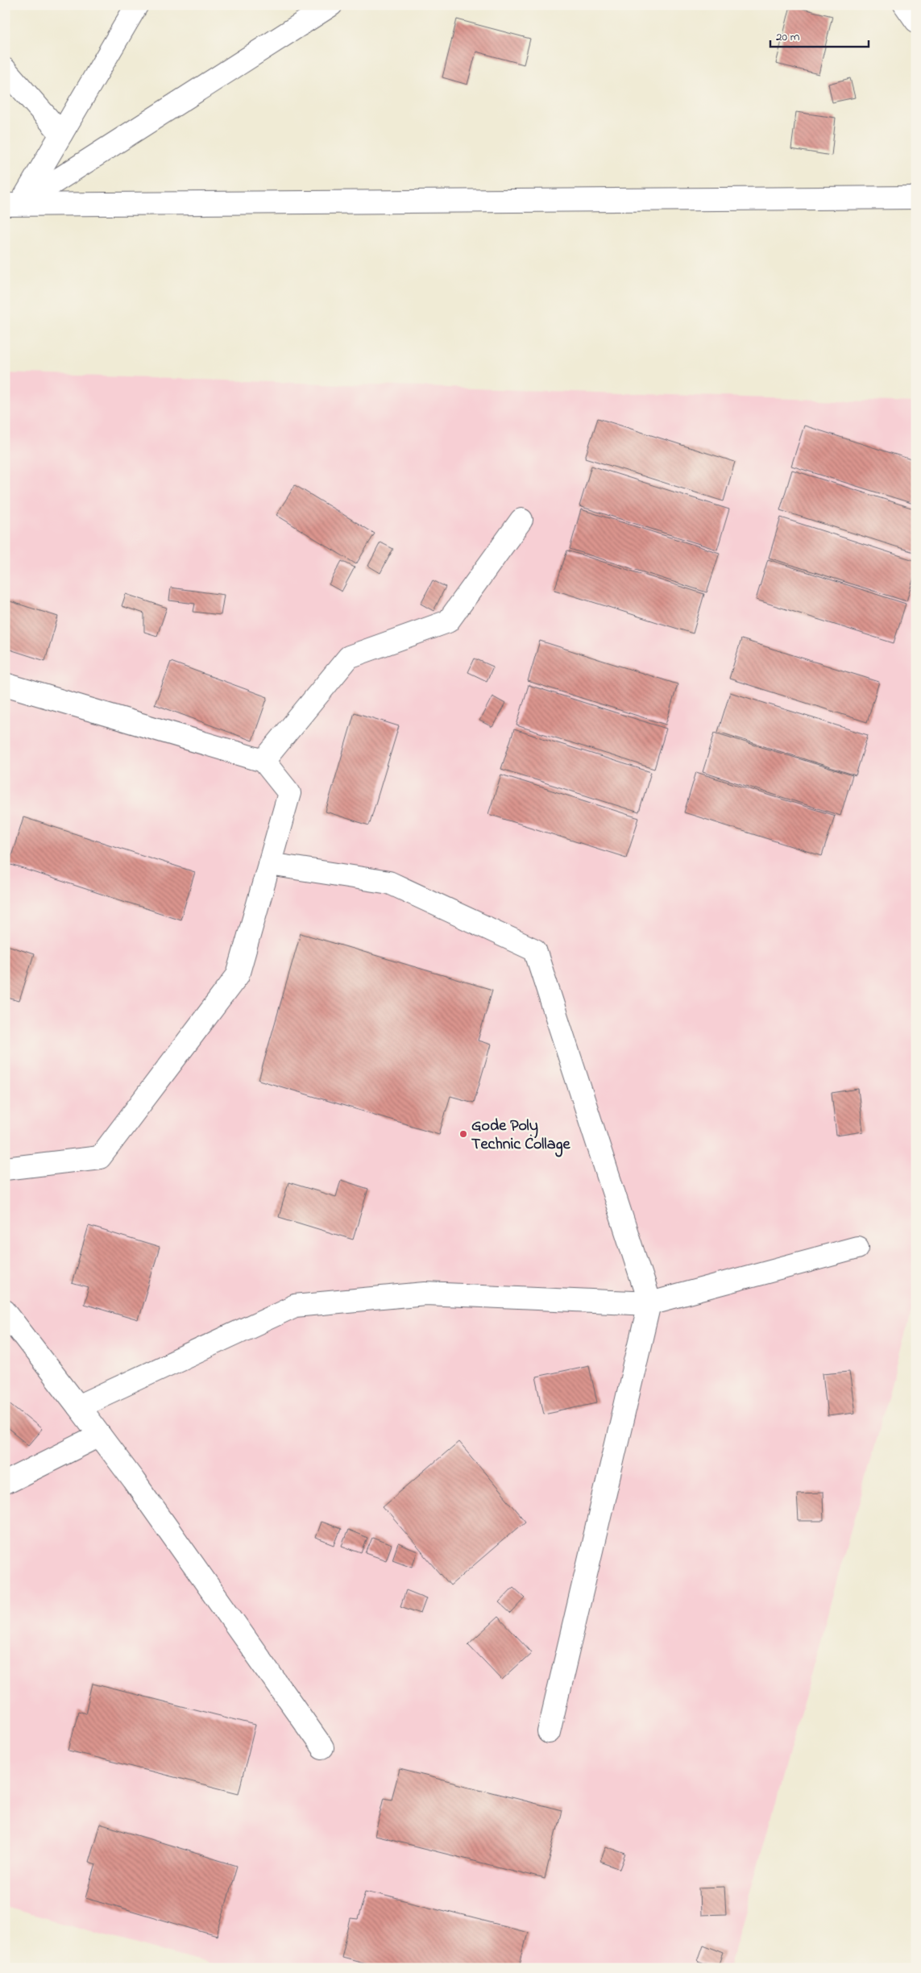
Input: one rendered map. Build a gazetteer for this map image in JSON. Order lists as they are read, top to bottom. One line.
{"places":["Gode Poly Technic Collage"],"scale_bar":"20 m"}
